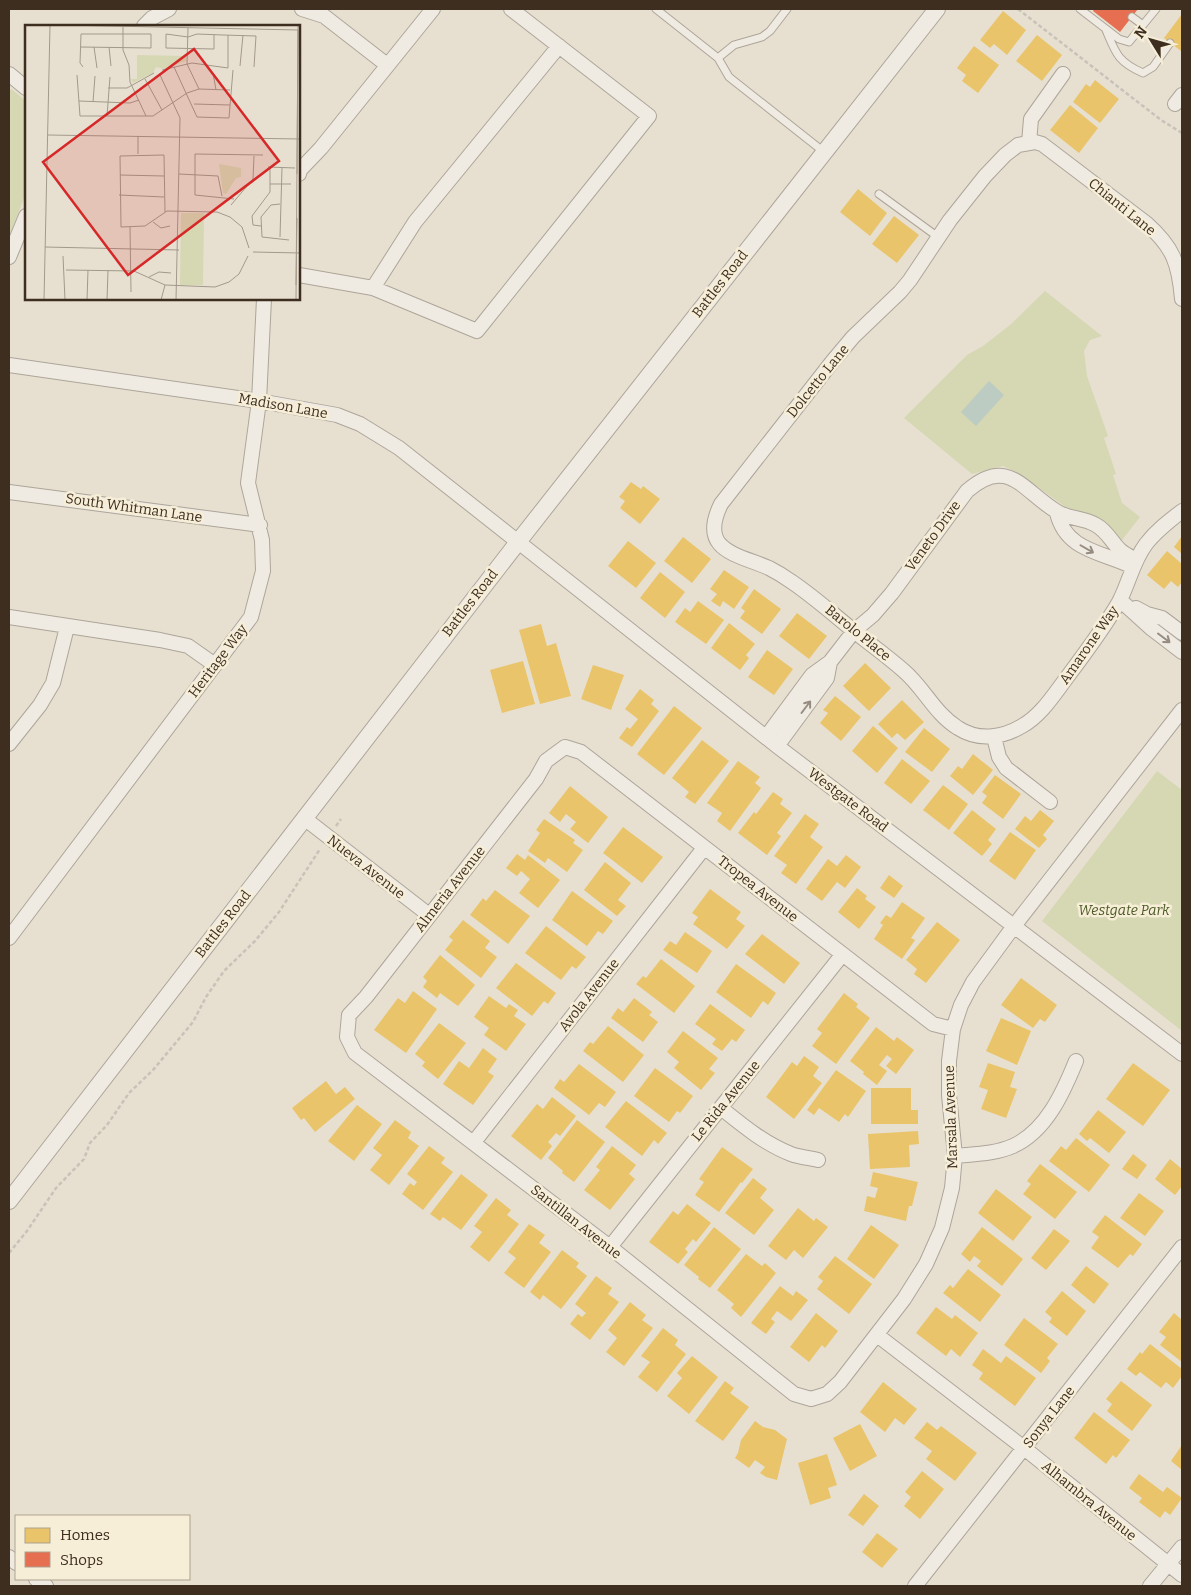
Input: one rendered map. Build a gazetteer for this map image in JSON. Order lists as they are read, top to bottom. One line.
{"streets":{"street":["Chianti Lane","Battles Road","Dolcetto Lane","Madison Lane","South Whitman Lane","Veneto Drive","Barolo Place","Amarone Way","Heritage Way","Westgate Road","Nueva Avenue","Almeria Avenue","Tropea Avenue","Avola Avenue","Le Rida Avenue","Marsala Avenue","Santillan Avenue","Sonya Lane","Alhambra Avenue"]},"crossings":[["Chianti Lane","Dolcetto Lane"],["Battles Road","Madison Lane"],["Battles Road","Westgate Road"],["Battles Road","Nueva Avenue"],["Dolcetto Lane","Barolo Place"],["Madison Lane","Heritage Way"],["Madison Lane","Westgate Road"],["South Whitman Lane","Heritage Way"],["Veneto Drive","Barolo Place"],["Veneto Drive","Amarone Way"],["Veneto Drive","Westgate Road"],["Barolo Place","Amarone Way"],["Westgate Road","Marsala Avenue"],["Nueva Avenue","Almeria Avenue"],["Almeria Avenue","Tropea Avenue"],["Almeria Avenue","Santillan Avenue"],["Tropea Avenue","Avola Avenue"],["Tropea Avenue","Le Rida Avenue"],["Tropea Avenue","Marsala Avenue"],["Avola Avenue","Santillan Avenue"],["Le Rida Avenue","Santillan Avenue"],["Marsala Avenue","Santillan Avenue"],["Marsala Avenue","Alhambra Avenue"],["Sonya Lane","Alhambra Avenue"]],"parks":["Westgate Park"],"legend":["Homes","Shops"],"north":"top left"}
